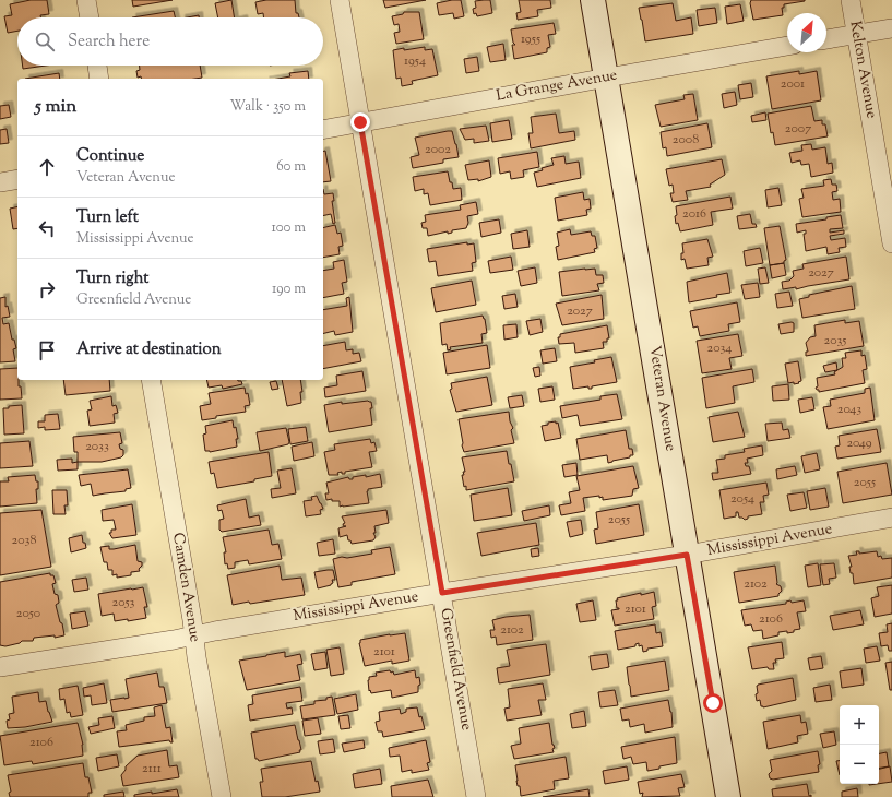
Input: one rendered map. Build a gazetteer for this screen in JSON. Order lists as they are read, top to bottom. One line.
{"streets":{"street":["Kelton Avenue","La Grange Avenue","Veteran Avenue","Mississippi Avenue","Camden Avenue","Greenfield Avenue"]},"crossings":[["La Grange Avenue","Veteran Avenue"],["La Grange Avenue","Greenfield Avenue"],["Veteran Avenue","Mississippi Avenue"],["Mississippi Avenue","Camden Avenue"],["Mississippi Avenue","Greenfield Avenue"]],"house_numbers":["1955","1954","2001","2007","2008","2002","2016","2027","2027","2035","2034","2043","2049","2033","2055","2054","2055","2038","2102","2053","2101","2050","2106","2102","2101","2106","2111"],"north":"top right","page":{"search":"Search here","heading":["5 min","Walk · 350 m"],"list":[["Continue","Veteran Avenue","60 m"],["Turn left","Mississippi Avenue","100 m"],["Turn right","Greenfield Avenue","190 m"],"Arrive at destination"],"map_buttons":["+","−"]}}
